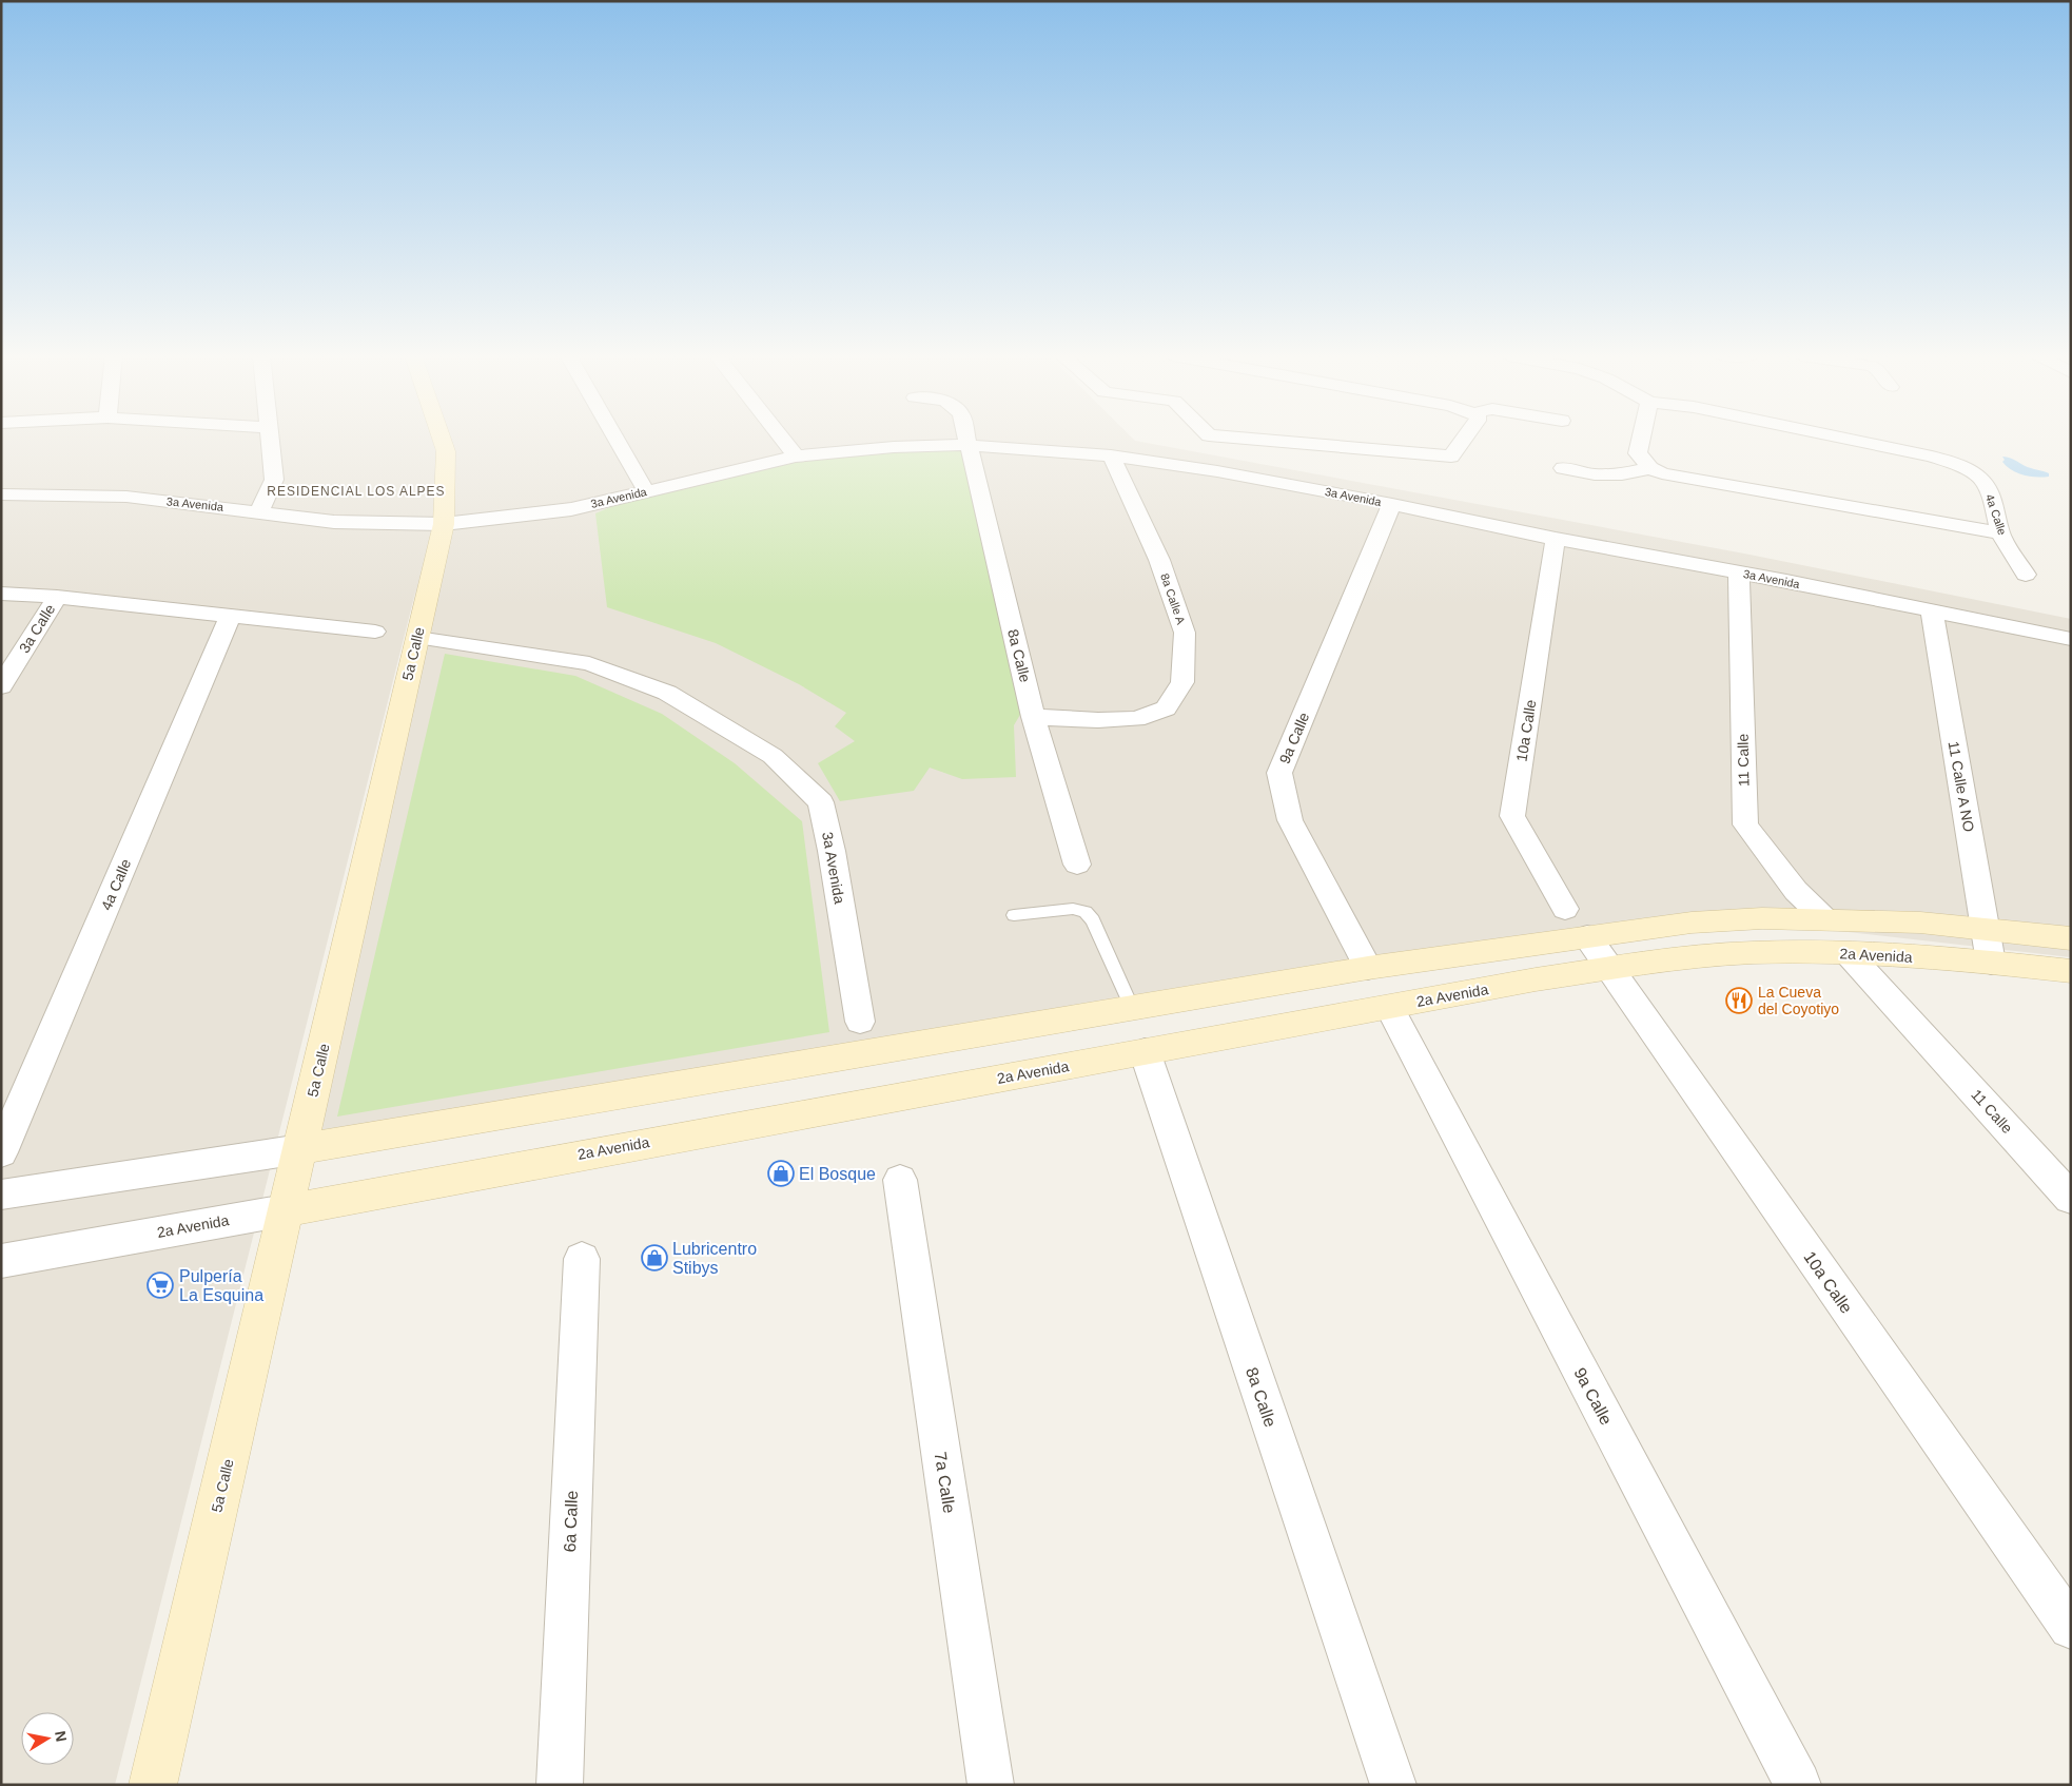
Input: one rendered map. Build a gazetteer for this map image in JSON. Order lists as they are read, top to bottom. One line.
{"streets":{"street":["3a Avenida","4a Calle","8a Calle A","3a Calle","5a Calle","8a Calle","10a Calle","9a Calle","11 Calle","11 Calle A NO","2a Avenida","7a Calle","6a Calle"]},"crossings":[["3a Avenida","8a Calle A"],["3a Avenida","5a Calle"],["3a Avenida","8a Calle"],["3a Avenida","10a Calle"],["3a Avenida","9a Calle"],["3a Avenida","11 Calle"],["3a Avenida","11 Calle A NO"],["8a Calle A","8a Calle"],["5a Calle","2a Avenida"],["8a Calle","2a Avenida"],["10a Calle","2a Avenida"],["9a Calle","2a Avenida"],["11 Calle","2a Avenida"],["11 Calle A NO","2a Avenida"]],"districts":["RESIDENCIAL LOS ALPES"],"places":{"restaurant":["La Cueva del Coyotiyo"],"shop":["El Bosque","Lubricentro Stibys"],"supermarket":["Pulpería La Esquina"]},"north":"right"}
